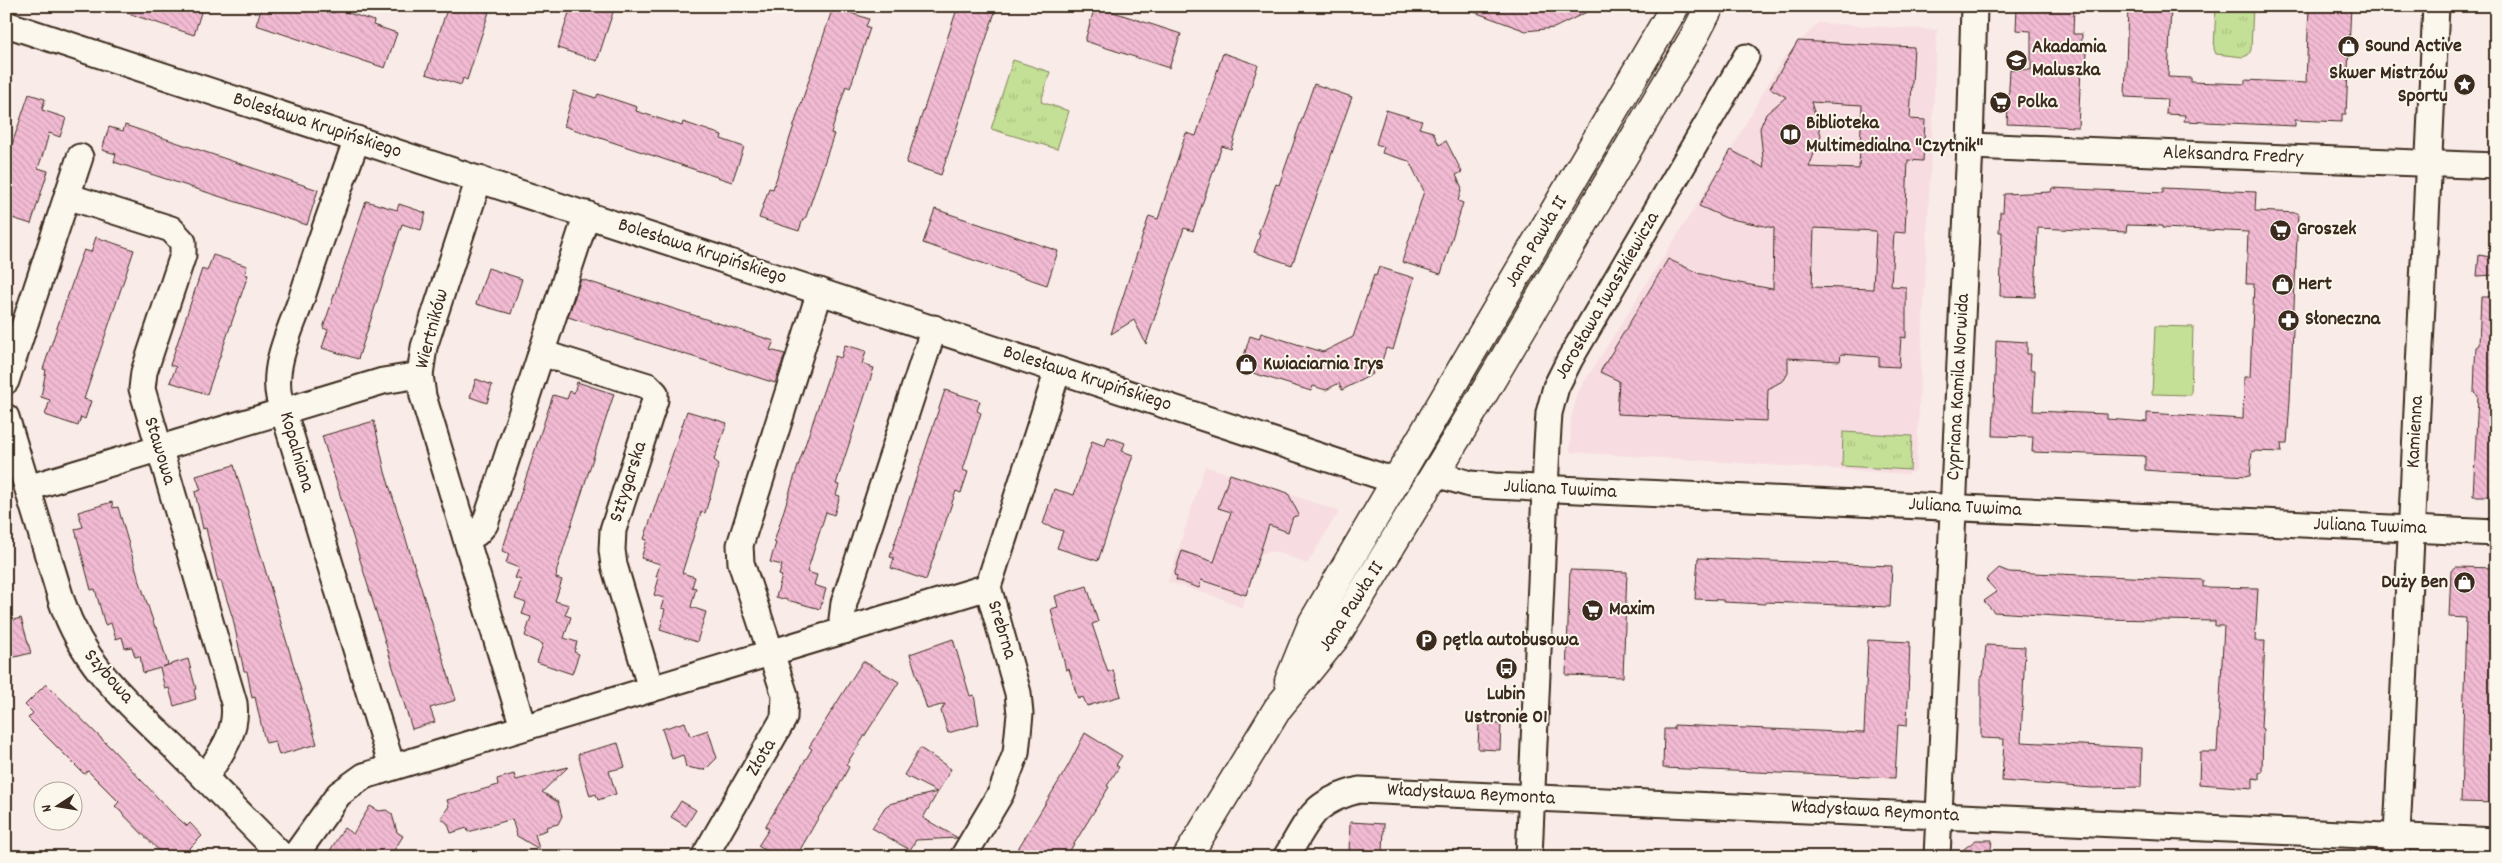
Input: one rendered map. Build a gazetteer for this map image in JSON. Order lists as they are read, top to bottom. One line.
{"streets":{"street":["Bolesława Krupińskiego","Aleksandra Fredry","Jana Pawła II","Jarosława Iwaszkiewicza","Wiertników","Cypriana Kamila Norwida","Kamienna","Stawowa","Kopalniana","Sztygarska","Juliana Tuwima","Srebrna","Szybowa","Złota","Władysława Reymonta"]},"crossings":[["Bolesława Krupińskiego","Jana Pawła II"],["Bolesława Krupińskiego","Wiertników"],["Bolesława Krupińskiego","Kopalniana"],["Bolesława Krupińskiego","Srebrna"],["Aleksandra Fredry","Cypriana Kamila Norwida"],["Aleksandra Fredry","Kamienna"],["Jana Pawła II","Juliana Tuwima"],["Jarosława Iwaszkiewicza","Juliana Tuwima"],["Jarosława Iwaszkiewicza","Władysława Reymonta"],["Cypriana Kamila Norwida","Juliana Tuwima"],["Cypriana Kamila Norwida","Władysława Reymonta"],["Kamienna","Juliana Tuwima"],["Kamienna","Władysława Reymonta"],["Stawowa","Szybowa"]],"places":{"shop":["Sound Active","Hert","Kwiaciarnia Irys","Duży Ben"],"school or university":["Akadamia Maluszka"],"place":["Skwer Mistrzów Sportu"],"supermarket":["Polka","Groszek","Maxim"],"library":["Biblioteka Multimedialna \"Czytnik\""],"pharmacy":["Słoneczna"],"parking":["pętla autobusowa"],"bus stop":["Lubin Ustronie 01"]},"north":"left"}
